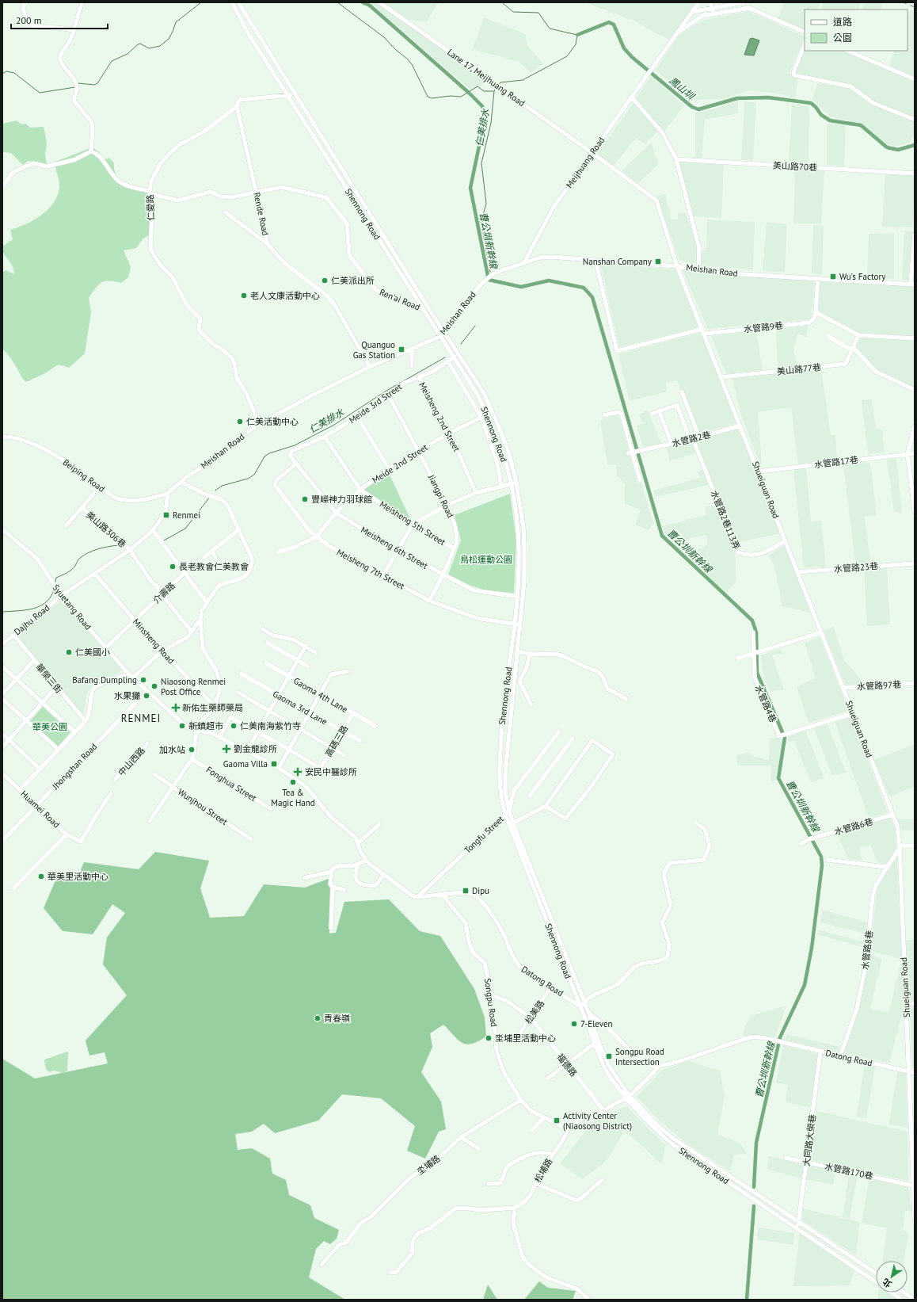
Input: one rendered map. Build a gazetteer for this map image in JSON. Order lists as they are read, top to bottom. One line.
{"streets":{"street":["Lane 17, Meijhuang Road","Meijhuang Road","美山路70巷","仁愛路","Rende Road","Shennong Road","Meishan Road","Ren'ai Road","水管路9巷","美山路77巷","Meide 3rd Street","Meisheng 2nd Street","水管路2巷","水管路17巷","Meide 2nd Street","Beiping Road","Shueiguan Road","Jiangpi Road","水管路2巷113弄","Meisheng 5th Street","美山路306巷","Meisheng 6th Street","水管路23巷","Meisheng 7th Street","介壽路","Syuetang Road","Dajhu Road","Minsheng Road","華榮三街","水管路97巷","Gaoma 4th Lane","水管路4巷","Gaoma 3rd Lane","高碼三路","中山西路","Jhongshan Road","Fonghua Street","Wunjhou Street","Huamei Road","水管路6巷","Tongfu Street","水管路8巷","Datong Road","Songpu Road","松美路","福德路","大同路大榮巷","坔埔路","松埔路","水管路170巷"]},"crossings":[["Lane 17, Meijhuang Road","Meijhuang Road"],["Lane 17, Meijhuang Road","Meishan Road"],["Lane 17, Meijhuang Road","Shueiguan Road"],["Meijhuang Road","Meishan Road"],["仁愛路","Rende Road"],["仁愛路","Meishan Road"],["仁愛路","Ren'ai Road"],["Rende Road","Meishan Road"],["Rende Road","Ren'ai Road"],["Shennong Road","Meishan Road"],["Shennong Road","Ren'ai Road"],["Shennong Road","Meide 3rd Street"],["Shennong Road","Meisheng 7th Street"],["Shennong Road","Tongfu Street"],["Shennong Road","Datong Road"],["Shennong Road","大同路大榮巷"],["Shennong Road","松埔路"],["Meishan Road","Beiping Road"],["Meishan Road","Shueiguan Road"],["水管路9巷","Shueiguan Road"],["美山路77巷","Shueiguan Road"],["Meide 3rd Street","Meisheng 2nd Street"],["Meide 3rd Street","Jiangpi Road"],["Meide 3rd Street","Meisheng 5th Street"],["Meide 3rd Street","Meisheng 6th Street"],["Meide 3rd Street","Meisheng 7th Street"],["Meisheng 2nd Street","Meide 2nd Street"],["水管路2巷","Shueiguan Road"],["水管路2巷","水管路2巷113弄"],["水管路17巷","Shueiguan Road"],["Meide 2nd Street","Jiangpi Road"],["Meide 2nd Street","Meisheng 5th Street"],["Meide 2nd Street","Meisheng 6th Street"],["Meide 2nd Street","Meisheng 7th Street"],["Beiping Road","美山路306巷"],["Shueiguan Road","水管路2巷113弄"],["Shueiguan Road","水管路23巷"],["Shueiguan Road","水管路97巷"],["Shueiguan Road","水管路4巷"],["Shueiguan Road","水管路6巷"],["Shueiguan Road","水管路8巷"],["Shueiguan Road","Datong Road"],["Shueiguan Road","水管路170巷"],["Jiangpi Road","Meisheng 5th Street"],["Jiangpi Road","Meisheng 6th Street"],["Jiangpi Road","Meisheng 7th Street"],["美山路306巷","介壽路"],["Meisheng 6th Street","Meisheng 7th Street"],["介壽路","Syuetang Road"],["介壽路","Minsheng Road"],["Syuetang Road","Dajhu Road"],["Syuetang Road","Jhongshan Road"],["Dajhu Road","華榮三街"],["Gaoma 4th Lane","高碼三路"],["Gaoma 3rd Lane","高碼三路"],["Jhongshan Road","Huamei Road"],["Tongfu Street","Datong Road"],["水管路8巷","Datong Road"],["Datong Road","Songpu Road"],["Datong Road","松美路"],["Datong Road","大同路大榮巷"],["Datong Road","松埔路"],["Songpu Road","福德路"],["Songpu Road","坔埔路"],["Songpu Road","松埔路"],["松美路","福德路"],["福德路","松埔路"],["大同路大榮巷","水管路170巷"]],"districts":["RENMEI"],"water":["鳳山圳","仁美排水","曹公圳新幹線"],"parks":["鳥松運動公園","華美公園"],"places":{"transit":["Nanshan Company","Wu's Factory","Quanguo Gas Station","Renmei","Gaoma Villa","Dipu","Songpu Road Intersection","Activity Center (Niaosong District)"],"other":["仁美派出所","老人文康活動中心","仁美活動中心","豐嶸神力羽球館","長老教會仁美教會","仁美國小","Bafang Dumpling","Niaosong Renmei Post Office","水果攤","新鎮超市","仁美南海紫竹寺","加水站","Tea & Magic Hand","華美里活動中心","青春嶺","7-Eleven","坔埔里活動中心"],"health":["新佑生藥師藥局","劉金龍診所","安民中醫診所"]},"legend":["道路","公園"],"scale_bar":"200 m","north":"bottom left"}
